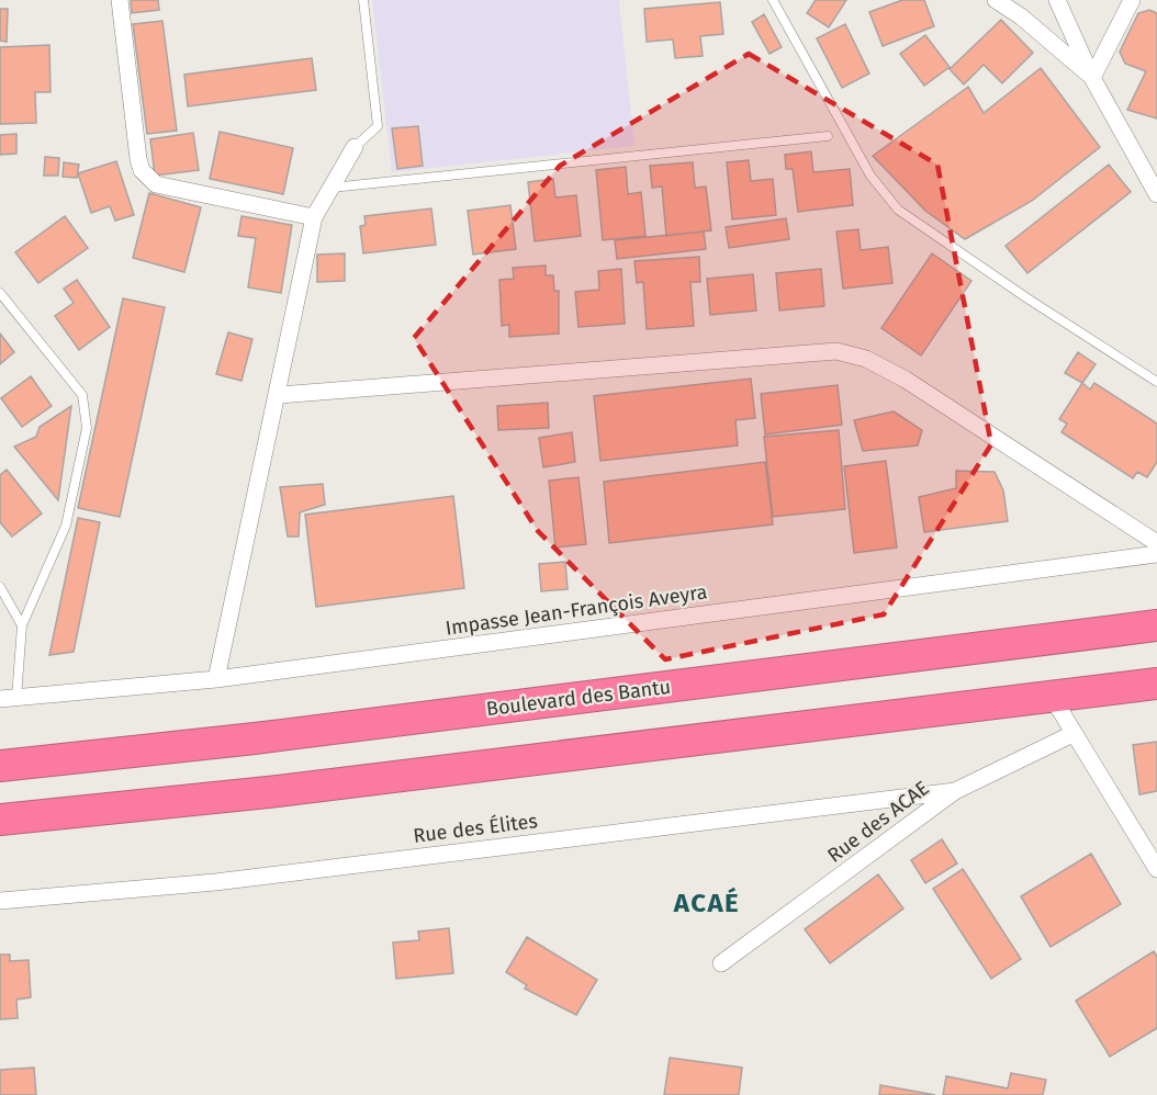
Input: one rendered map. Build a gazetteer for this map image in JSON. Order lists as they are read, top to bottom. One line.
{"streets":{"highway":["Boulevard des Bantu"],"street":["Impasse Jean-François Aveyra","Rue des ACAE","Rue des Élites"]},"crossings":[["Rue des ACAE","Rue des Élites"]],"districts":["ACAÉ"]}
